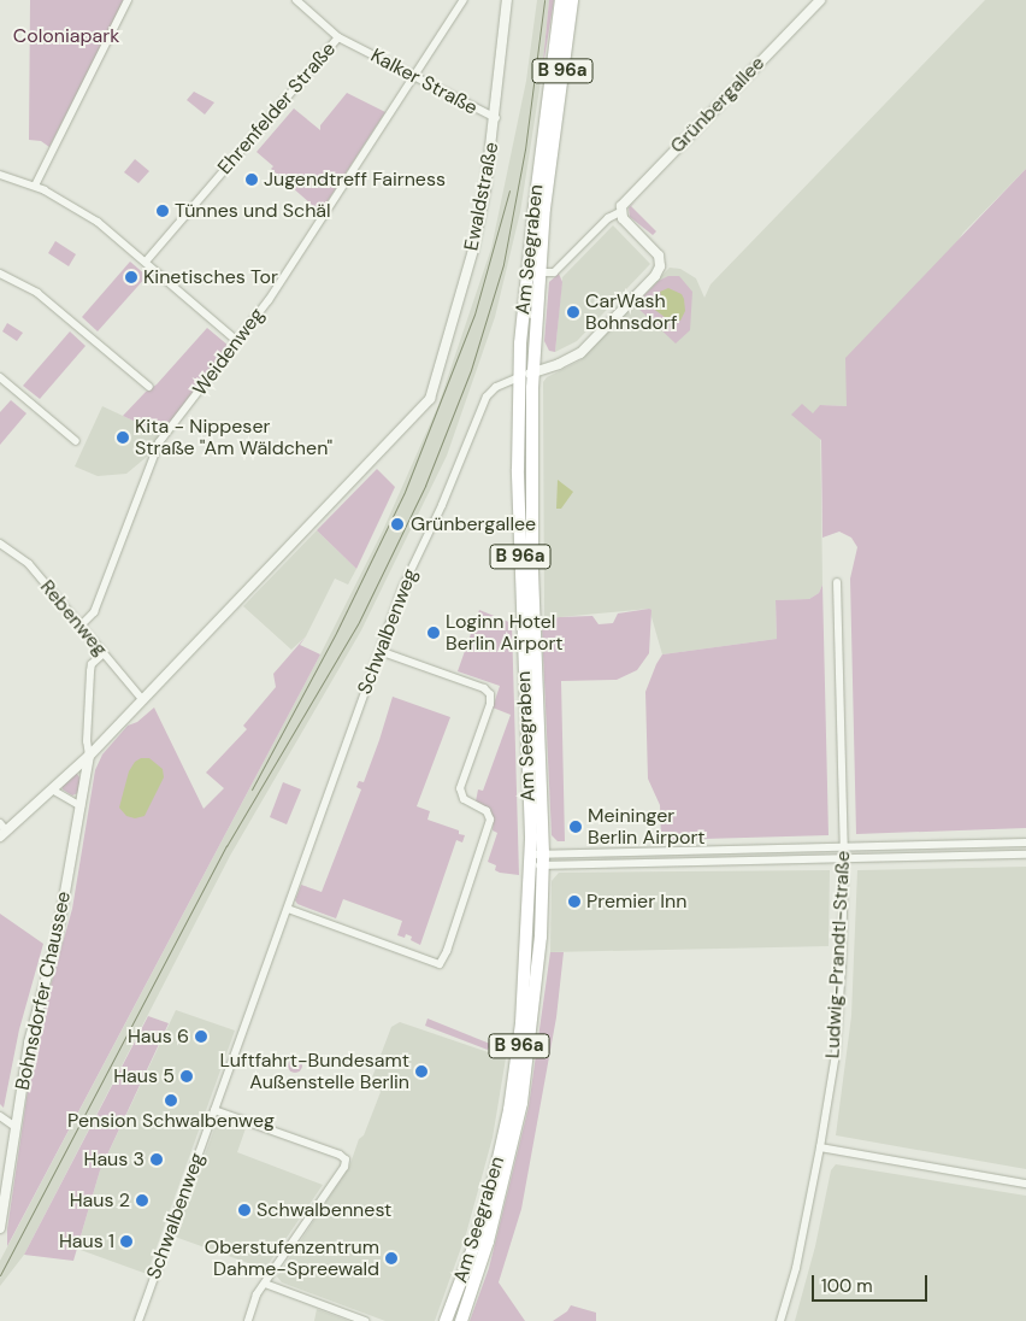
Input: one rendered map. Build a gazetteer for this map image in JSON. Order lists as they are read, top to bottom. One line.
{"streets":{"main road":["B 96a","Am Seegraben"],"street":["Kalker Straße","Grünbergallee","Ehrenfelder Straße","Ewaldstraße","Weidenweg","Rebenweg","Schwalbenweg","Ludwig-Prandtl-Straße","Bohnsdorfer Chaussee"]},"crossings":[["Kalker Straße","Ehrenfelder Straße"],["Kalker Straße","Ewaldstraße"],["Kalker Straße","Weidenweg"],["Grünbergallee","Am Seegraben"],["Ewaldstraße","Rebenweg"],["Am Seegraben","Schwalbenweg"],["Weidenweg","Rebenweg"]],"parks":["Coloniapark"],"places":["Jugendtreff Fairness","Tünnes und Schäl","Kinetisches Tor","CarWash Bohnsdorf","Kita - Nippeser Straße \"Am Wäldchen\"","Grünbergallee","Loginn Hotel Berlin Airport","Meininger Berlin Airport","Premier Inn","Haus 6","Luftfahrt-Bundesamt Außenstelle Berlin","Haus 5","Pension Schwalbenweg","Haus 3","Haus 2","Schwalbennest","Haus 1","Oberstufenzentrum Dahme-Spreewald"],"scale_bar":"100 m"}
